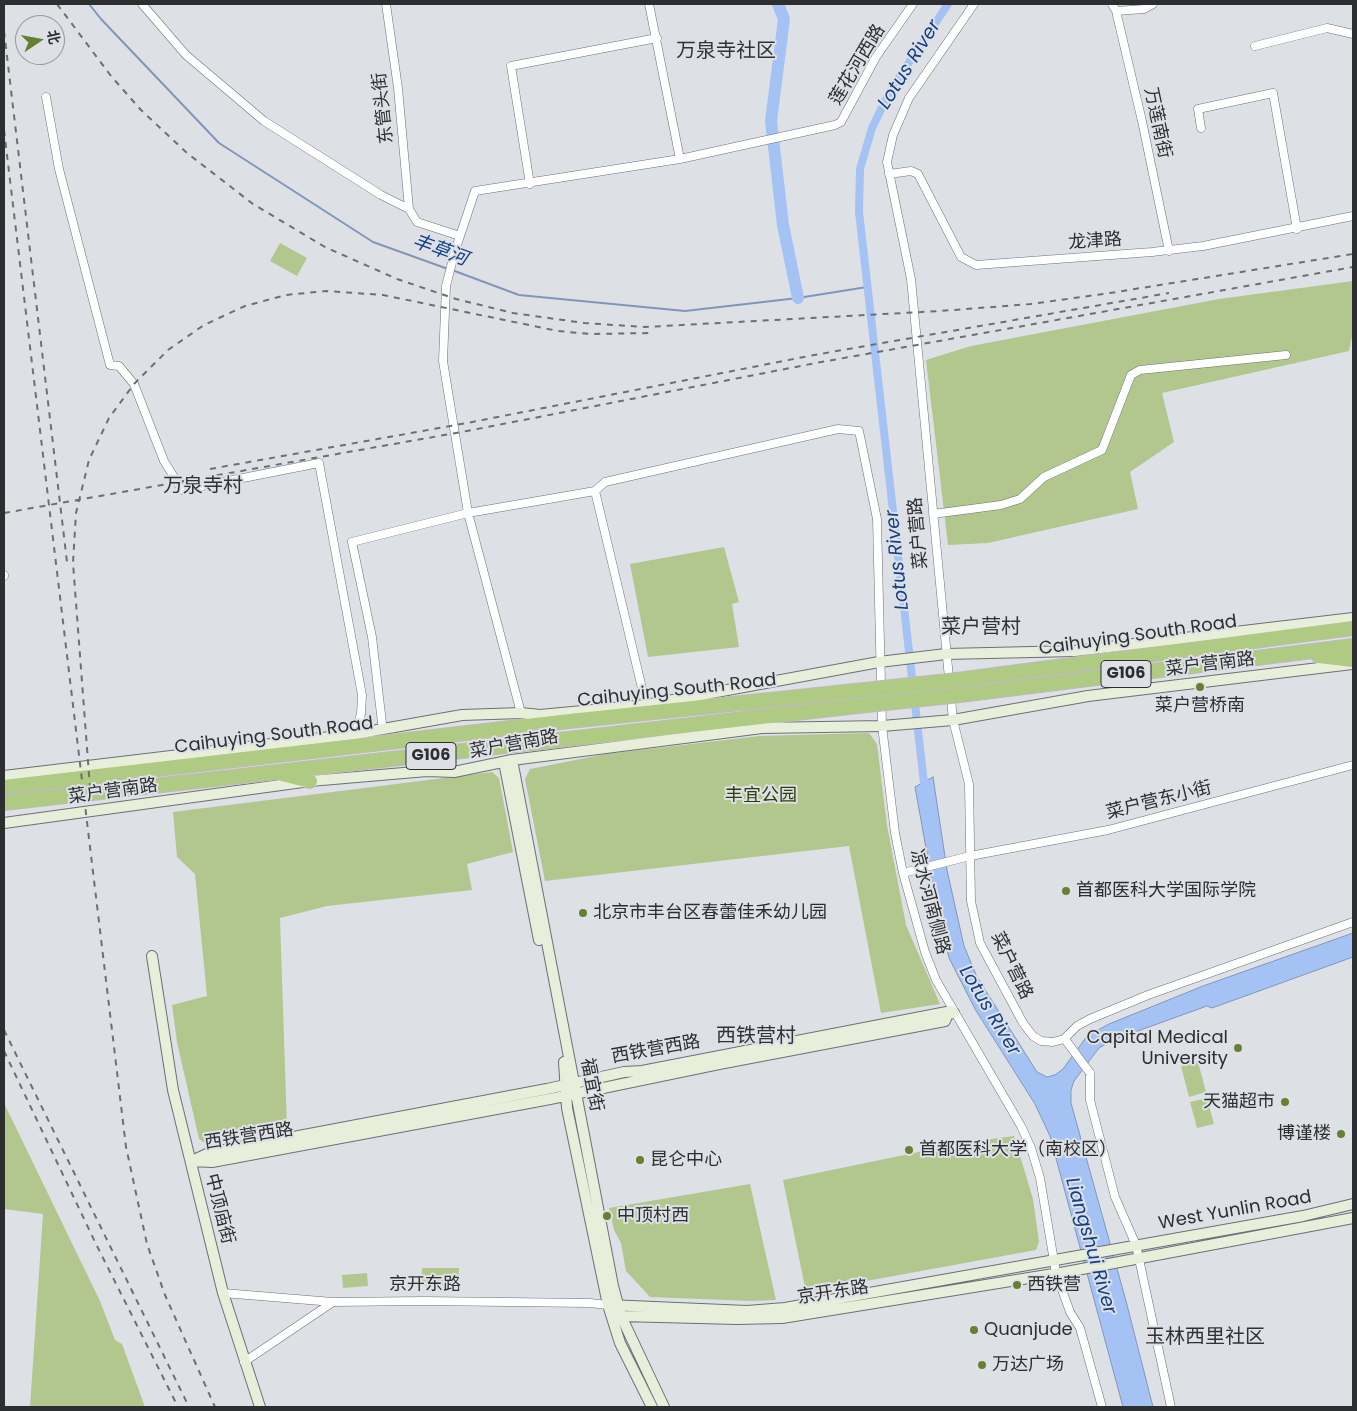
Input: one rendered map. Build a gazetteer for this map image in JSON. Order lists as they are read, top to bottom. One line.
{"streets":{"highway":["Caihuying South Road","G106"],"street":["莲花河西路","东管头街","万莲南街","龙津路","菜户营路","菜户营南路","菜户营东小街","凉水河南侧路","西铁营西路","福宜街","中顶庙街","West Yunlin Road","京开东路"]},"crossings":[["万莲南街","龙津路"],["龙津路","菜户营路"],["菜户营路","菜户营南路"],["菜户营路","菜户营东小街"],["Caihuying South Road","菜户营南路"],["菜户营南路","凉水河南侧路"],["菜户营南路","福宜街"],["菜户营东小街","凉水河南侧路"],["凉水河南侧路","西铁营西路"],["凉水河南侧路","京开东路"],["西铁营西路","福宜街"],["西铁营西路","中顶庙街"],["福宜街","京开东路"],["West Yunlin Road","京开东路"]],"districts":["万泉寺社区","万泉寺村","菜户营村","西铁营村","玉林西里社区"],"water":["Lotus River","丰草河","Liangshui River"],"parks":["丰宜公园"],"places":["菜户营桥南","首都医科大学国际学院","北京市丰台区春蕾佳禾幼儿园","Capital Medical University","天猫超市","博谨楼","首都医科大学（南校区）","昆仑中心","中顶村西","西铁营","Quanjude","万达广场"],"north":"right"}
